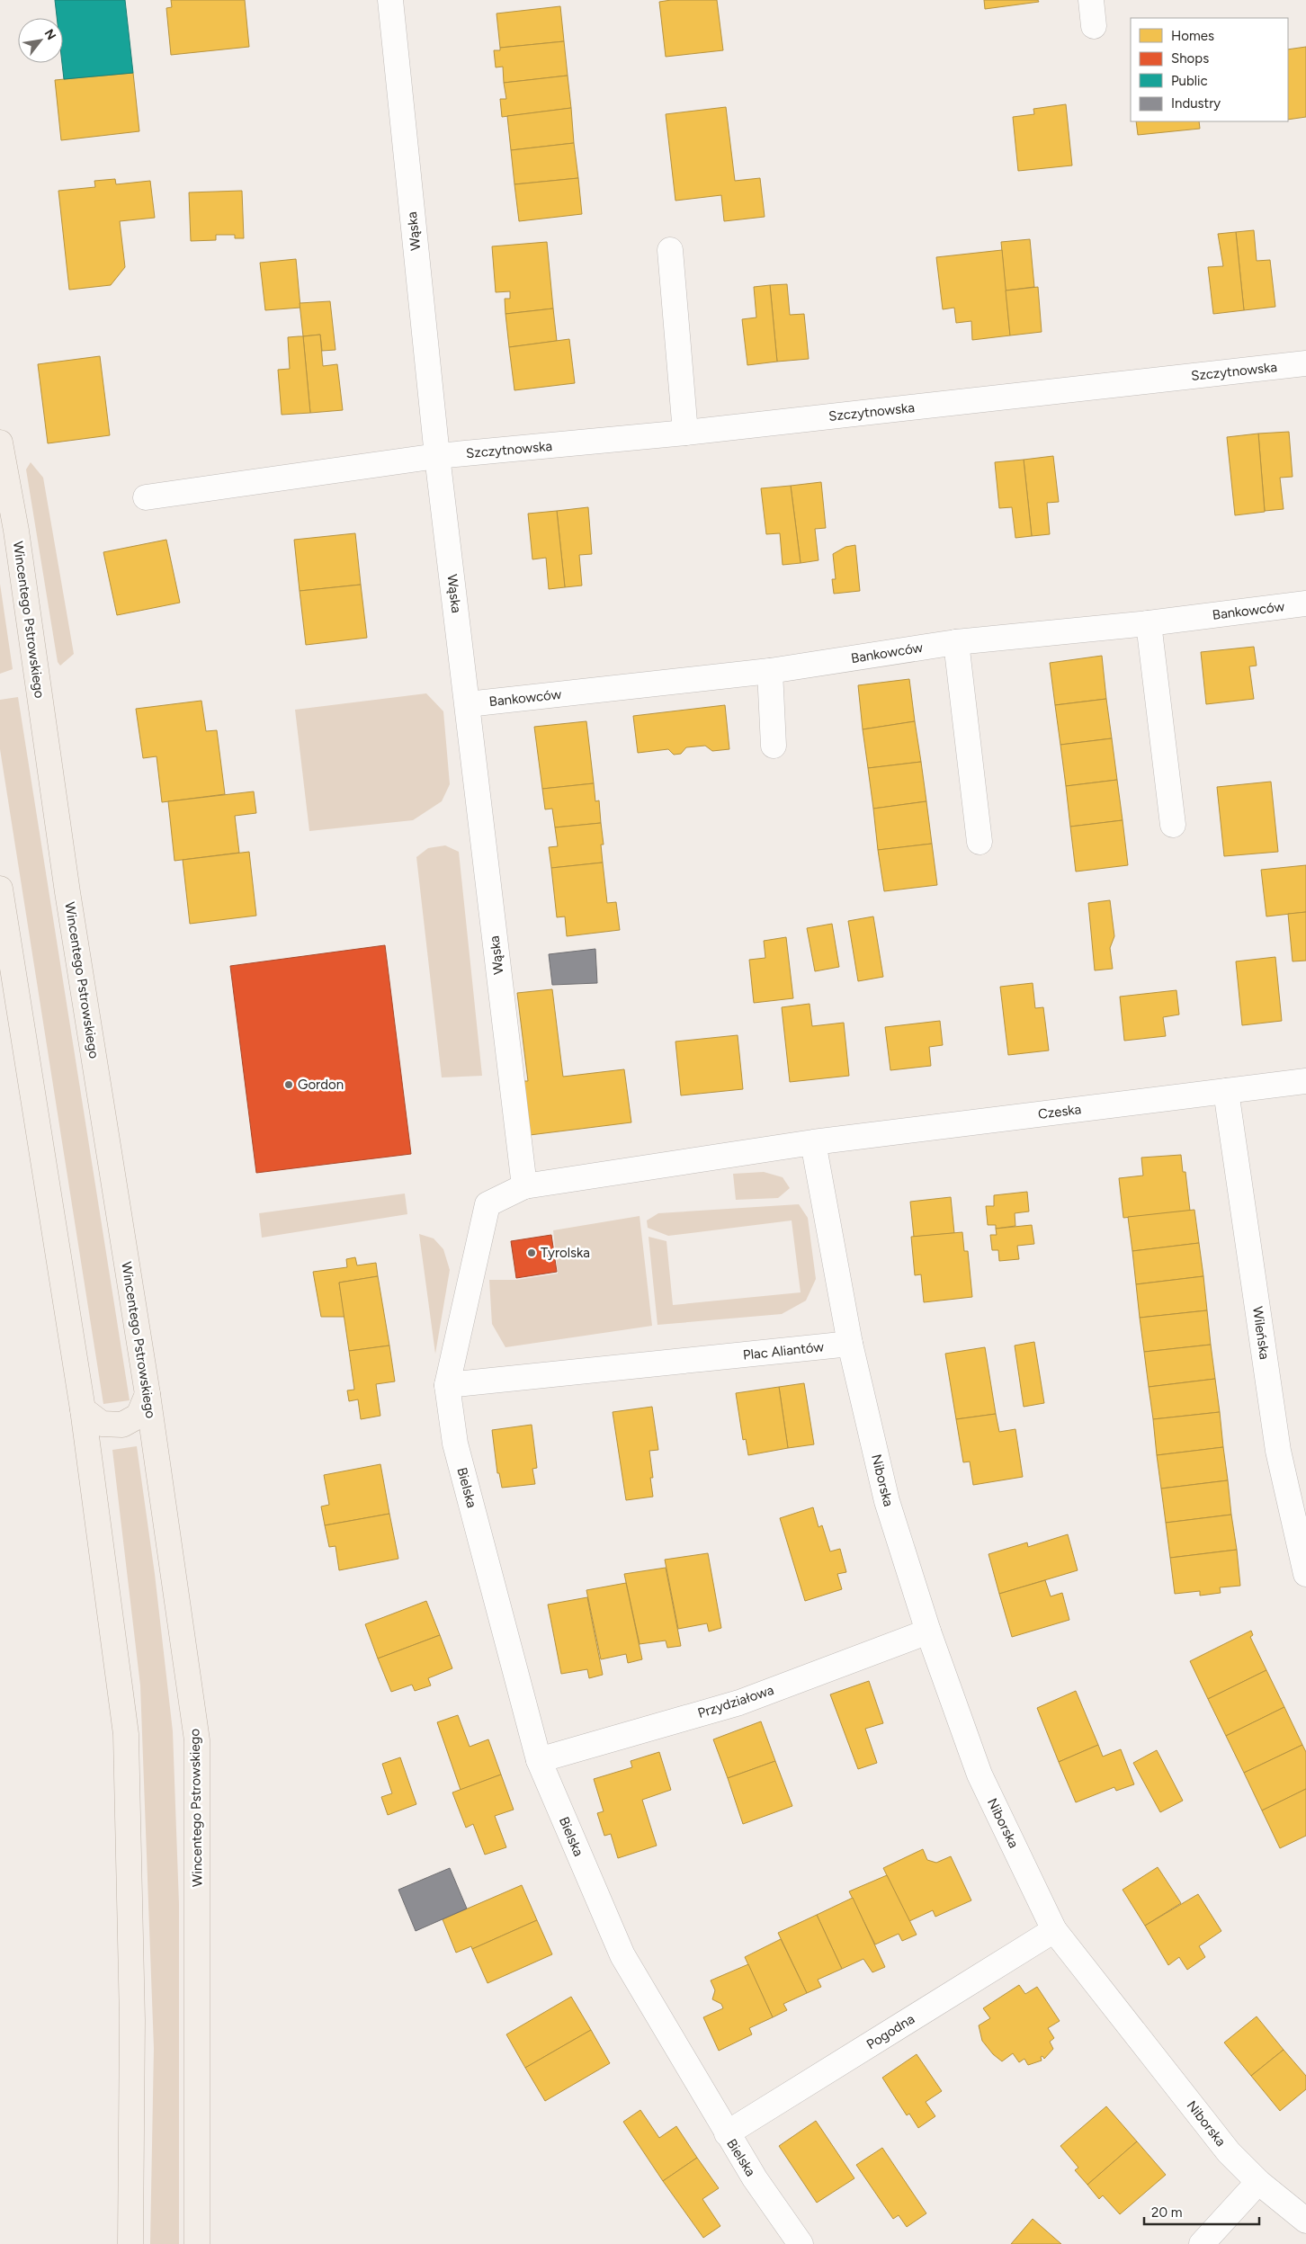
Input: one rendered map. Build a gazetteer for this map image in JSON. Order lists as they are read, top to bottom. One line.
{"streets":{"main road":["Wincentego Pstrowskiego"],"street":["Wąska","Szczytnowska","Bankowców","Czeska","Wileńska","Plac Aliantów","Niborska","Bielska","Przydziałowa","Pogodna"]},"crossings":[["Wąska","Szczytnowska"],["Wąska","Bankowców"],["Czeska","Wileńska"],["Plac Aliantów","Niborska"],["Plac Aliantów","Bielska"],["Niborska","Przydziałowa"],["Niborska","Pogodna"],["Bielska","Przydziałowa"],["Bielska","Pogodna"]],"places":["Gordon","Tyrolska"],"legend":["Homes","Shops","Public","Industry"],"scale_bar":"20 m","north":"top right"}
